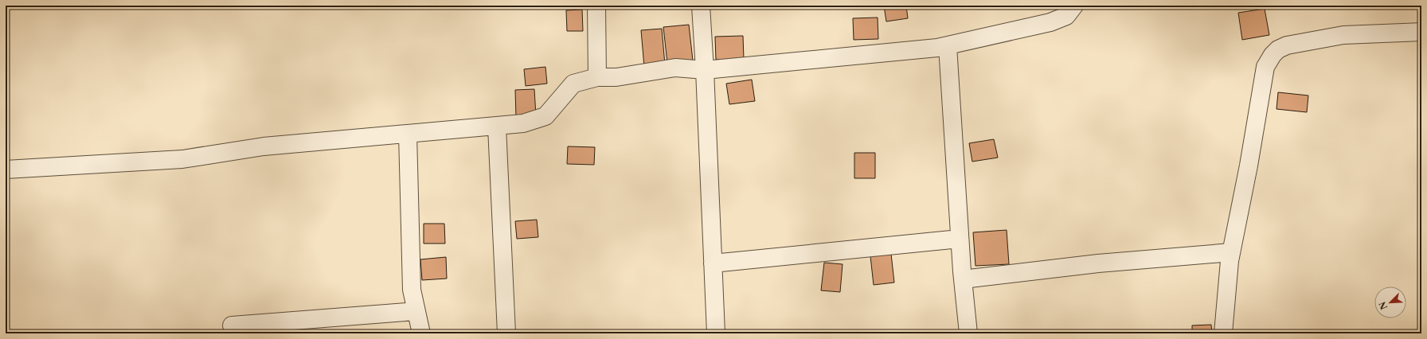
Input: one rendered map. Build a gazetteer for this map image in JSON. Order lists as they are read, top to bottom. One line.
{"north":"bottom left"}
